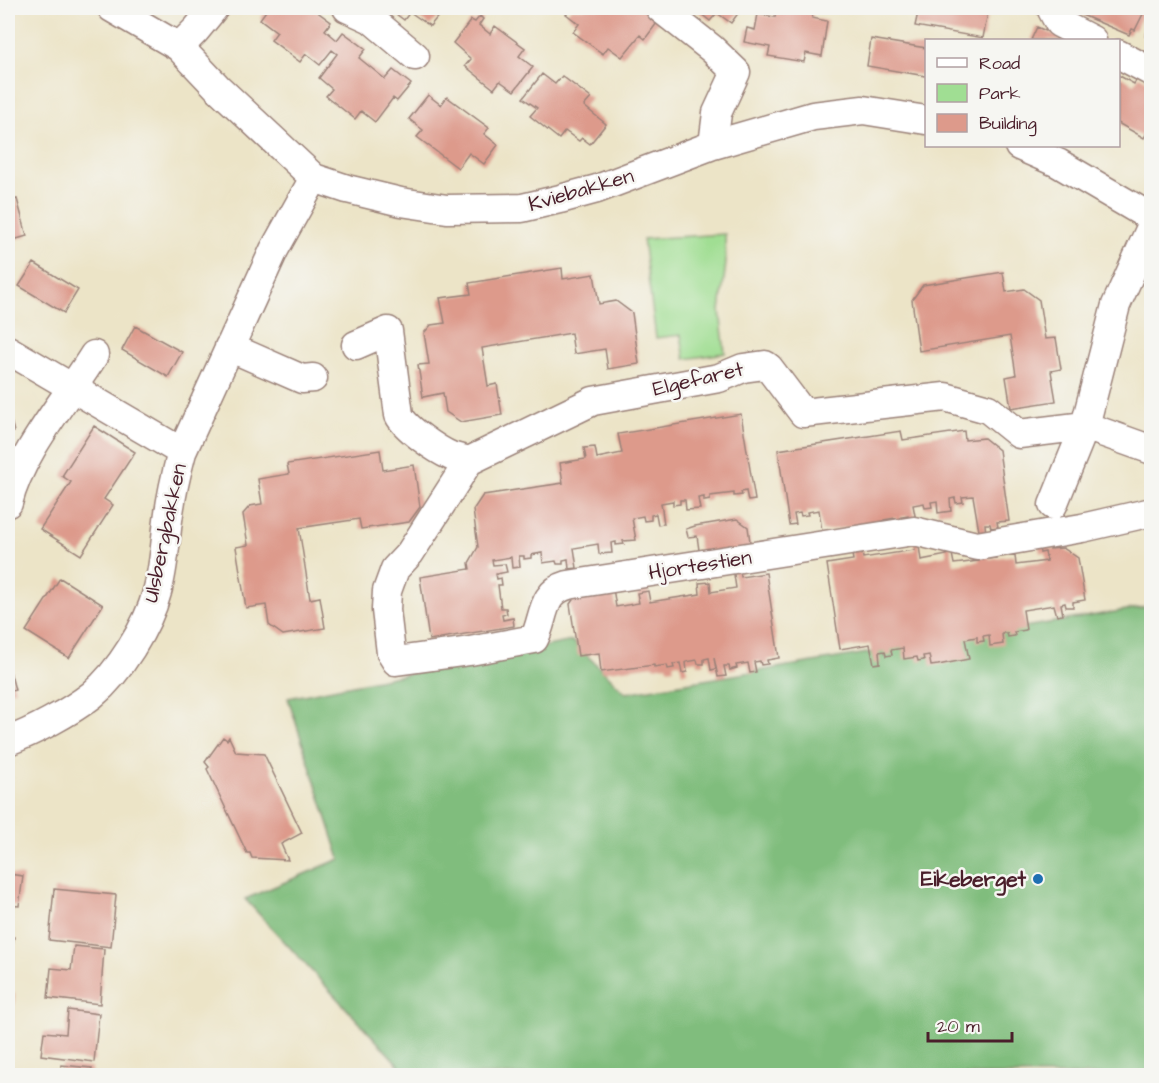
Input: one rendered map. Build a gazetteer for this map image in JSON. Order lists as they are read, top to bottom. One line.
{"streets":{"street":["Kviebakken","Elgefaret","Ulsbergbakken","Hjortestien"]},"crossings":[["Kviebakken","Ulsbergbakken"],["Elgefaret","Hjortestien"]],"places":["Eikeberget"],"legend":["Road","Park","Building"],"scale_bar":"20 m"}
